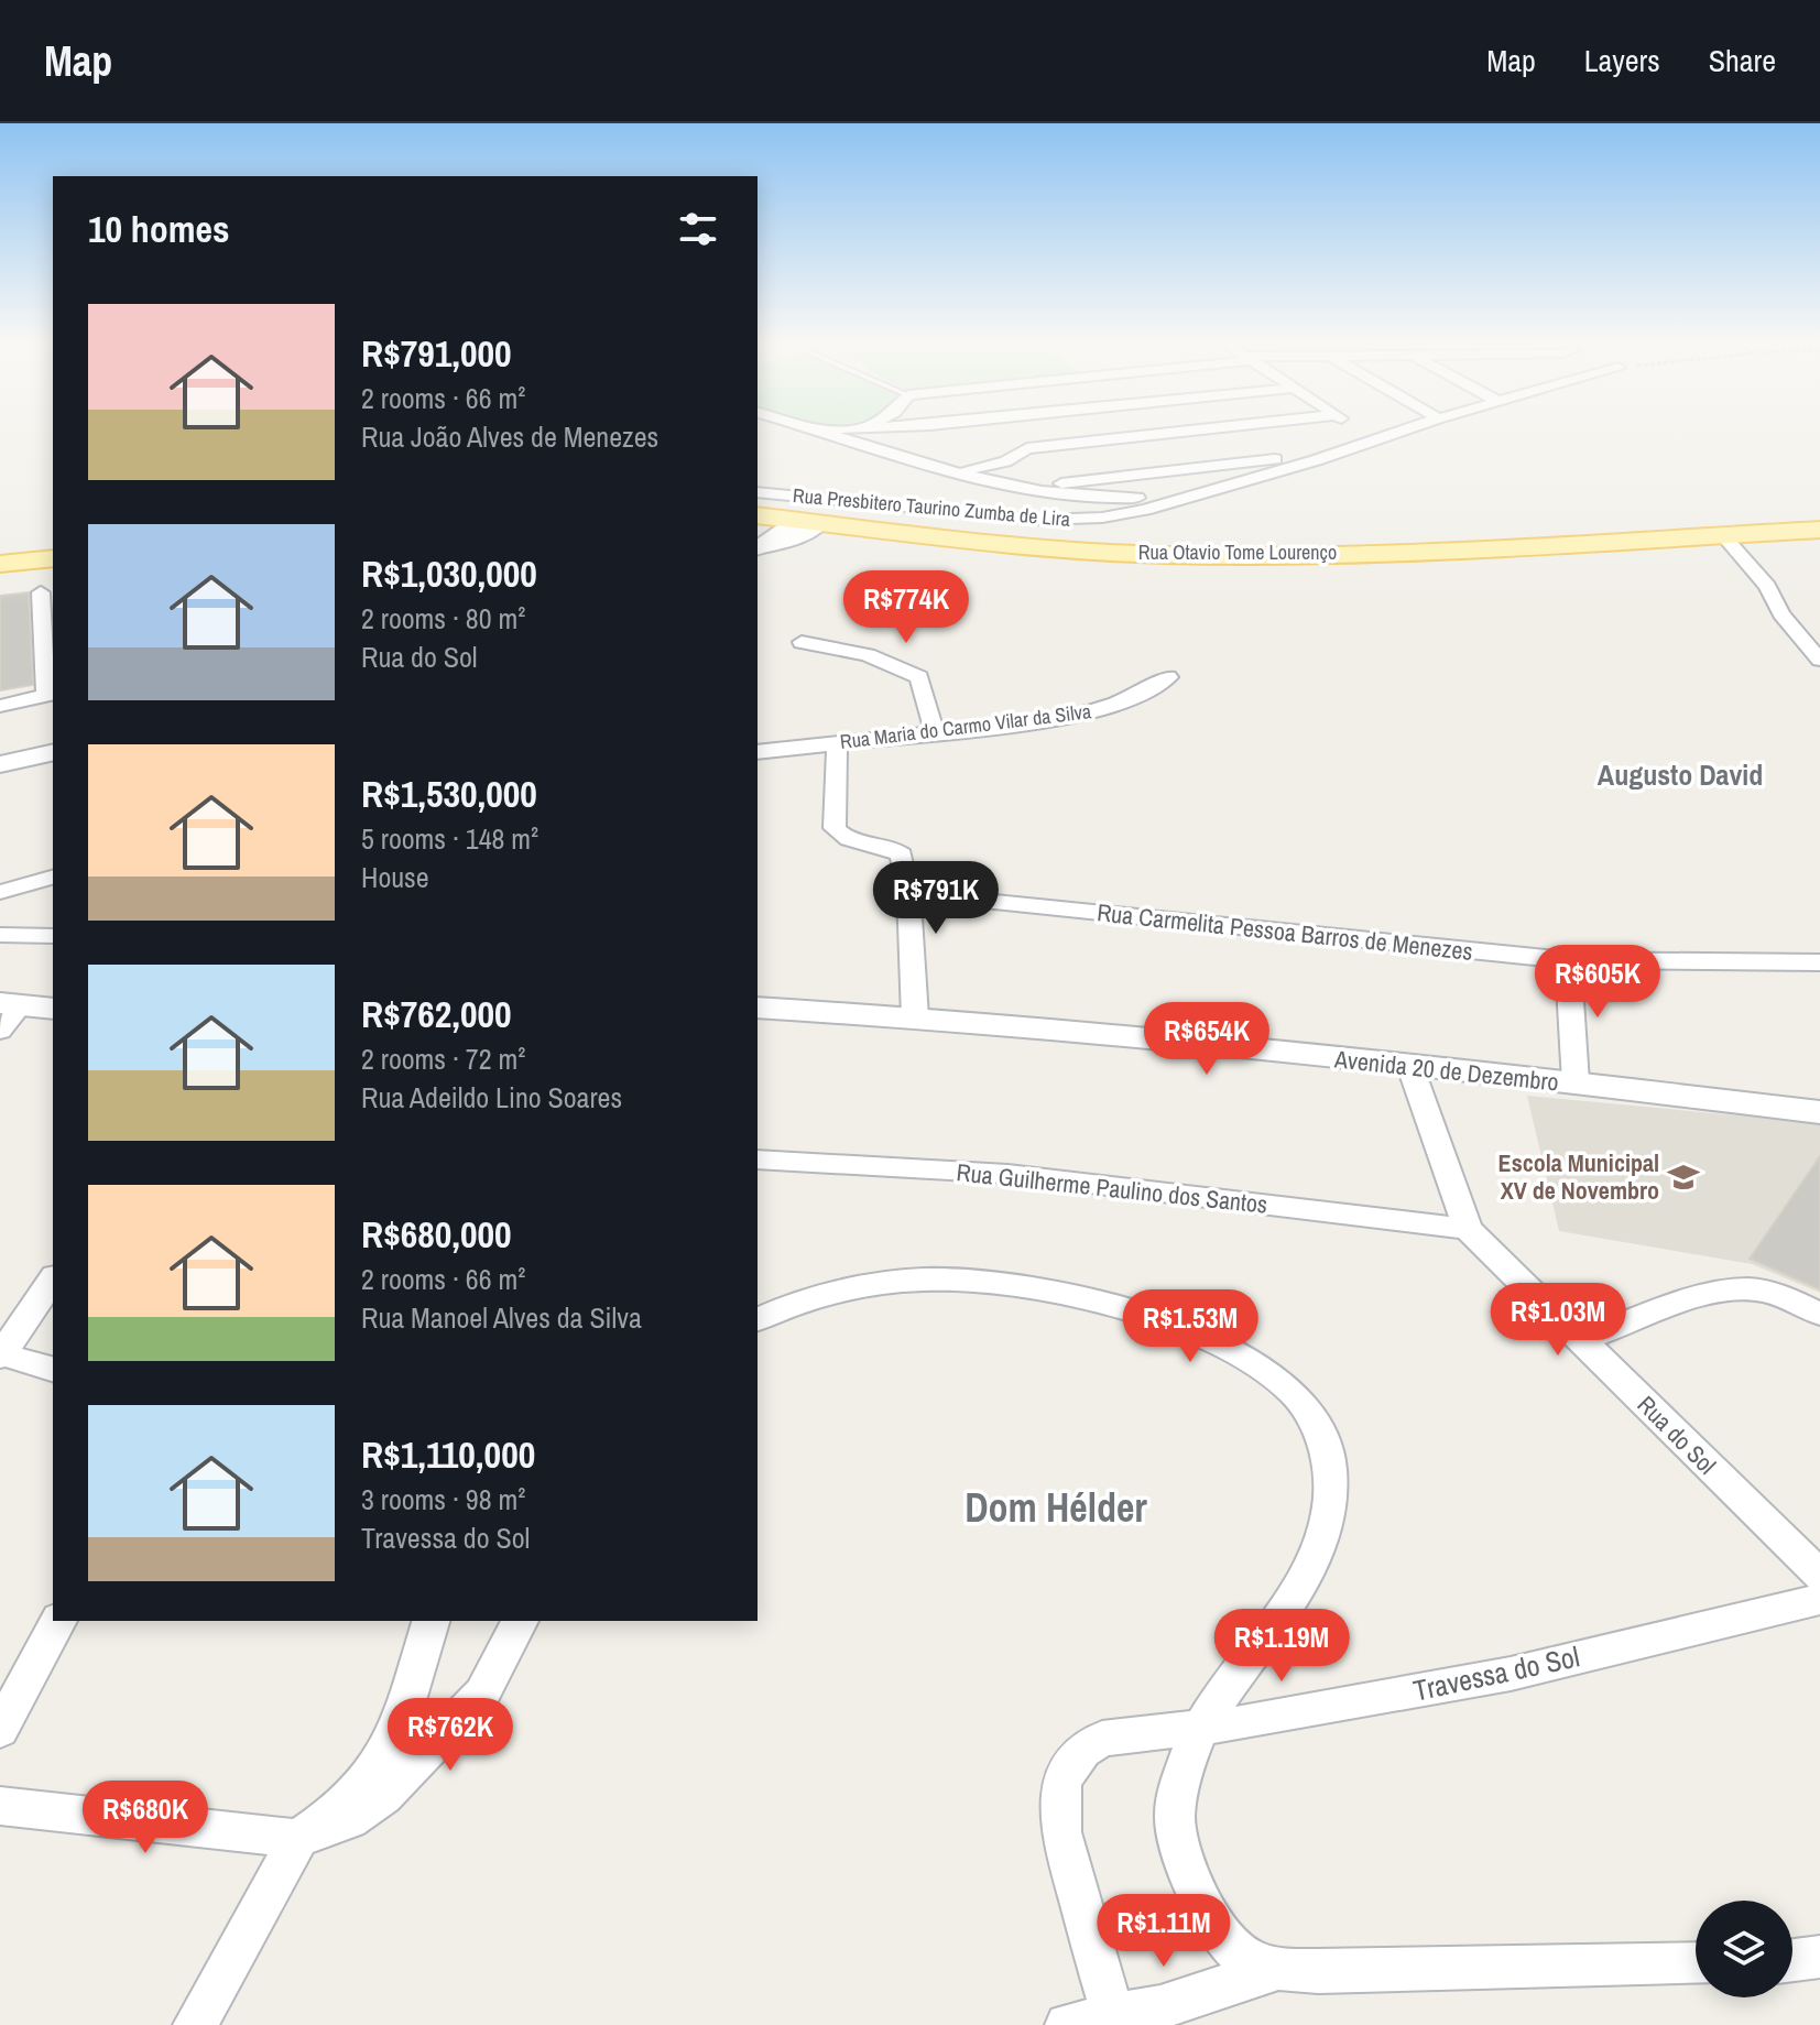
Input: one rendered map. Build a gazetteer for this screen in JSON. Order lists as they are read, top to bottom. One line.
{"streets":{"main road":["Rua Otavio Tome Lourenço"],"street":["Rua Presbitero Taurino Zumba de Lira","Rua Maria do Carmo Vilar da Silva","Rua Carmelita Pessoa Barros de Menezes","Avenida 20 de Dezembro","Rua Guilherme Paulino dos Santos","Rua do Sol","Travessa do Sol"]},"crossings":[["Avenida 20 de Dezembro","Rua do Sol"],["Rua Guilherme Paulino dos Santos","Rua do Sol"]],"districts":["Augusto David","Dom Hélder"],"places":{"school or university":["Escola Municipal XV de Novembro"]},"page":{"header":"Map","nav":["Map","Layers","Share"],"heading":"10 homes","list":[{"name":"R$791,000","note":"2 rooms · 66 m² · Rua João Alves de Menezes"},{"name":"R$1,030,000","note":"2 rooms · 80 m² · Rua do Sol"},{"name":"R$1,530,000","note":"5 rooms · 148 m² · House"},{"name":"R$762,000","note":"2 rooms · 72 m² · Rua Adeildo Lino Soares"},{"name":"R$680,000","note":"2 rooms · 66 m² · Rua Manoel Alves da Silva"},{"name":"R$1,110,000","note":"3 rooms · 98 m² · Travessa do Sol"}],"price":["R$774K","R$791K","R$605K","R$654K","R$1.03M","R$1.53M","R$1.19M","R$762K","R$680K","R$1.11M"]}}
